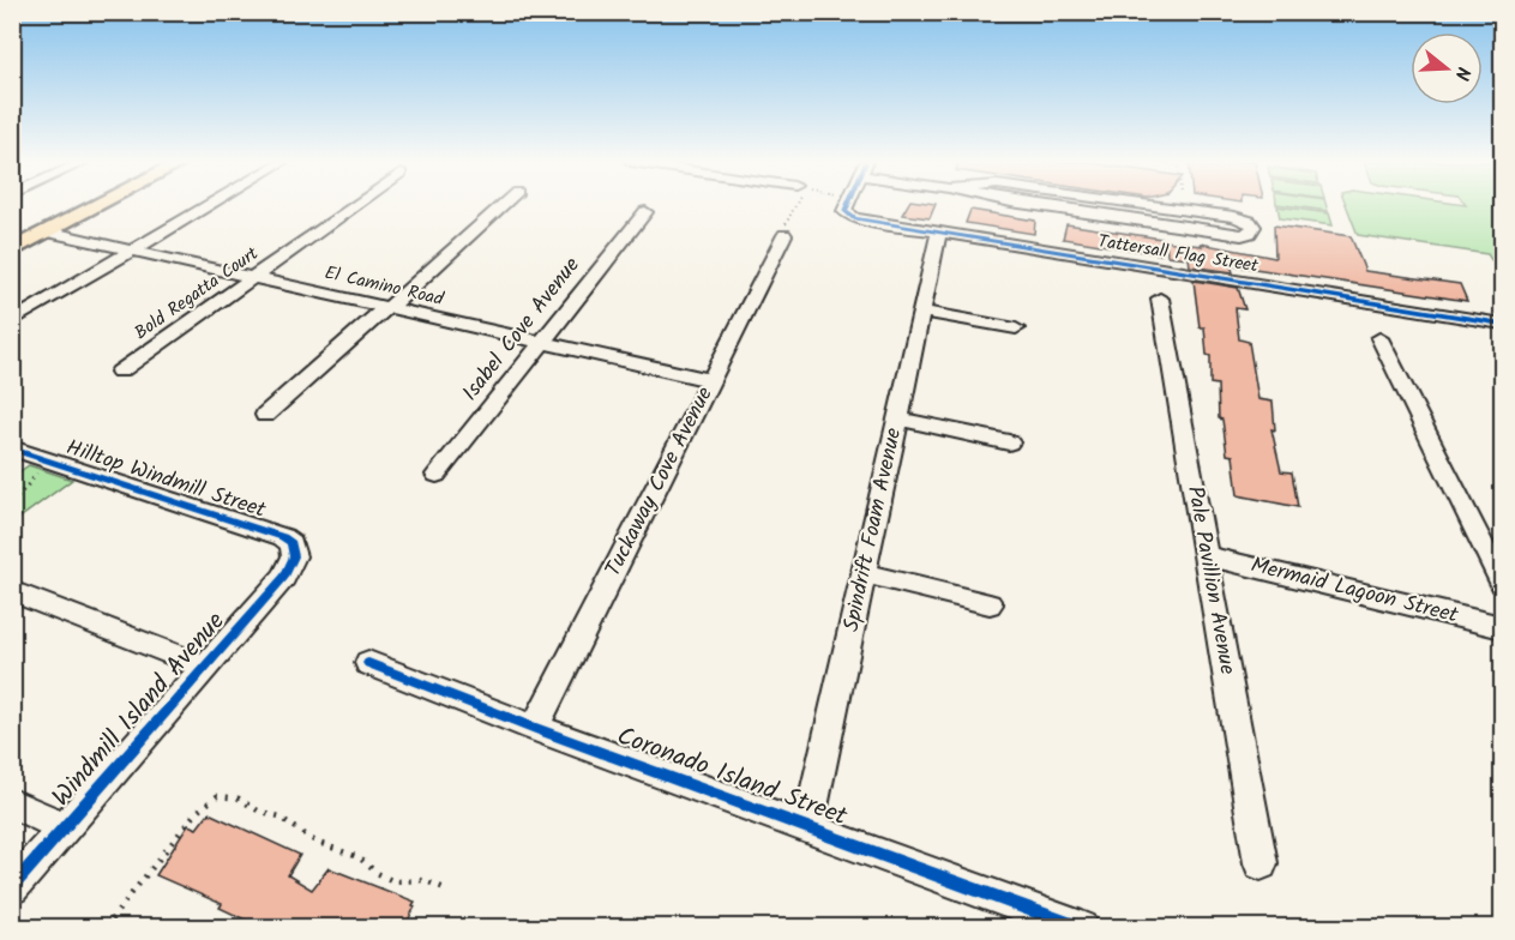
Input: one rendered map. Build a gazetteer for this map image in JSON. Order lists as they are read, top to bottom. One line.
{"streets":{"street":["Tattersall Flag Street","El Camino Road","Bold Regatta Court","Isabel Cove Avenue","Hilltop Windmill Street","Tuckaway Cove Avenue","Spindrift Foam Avenue","Pale Pavillion Avenue","Mermaid Lagoon Street","Windmill Island Avenue","Coronado Island Street"]},"crossings":[["Tattersall Flag Street","Spindrift Foam Avenue"],["El Camino Road","Bold Regatta Court"],["El Camino Road","Isabel Cove Avenue"],["El Camino Road","Tuckaway Cove Avenue"],["Hilltop Windmill Street","Windmill Island Avenue"],["Tuckaway Cove Avenue","Coronado Island Street"],["Spindrift Foam Avenue","Coronado Island Street"],["Pale Pavillion Avenue","Mermaid Lagoon Street"]],"north":"right"}
